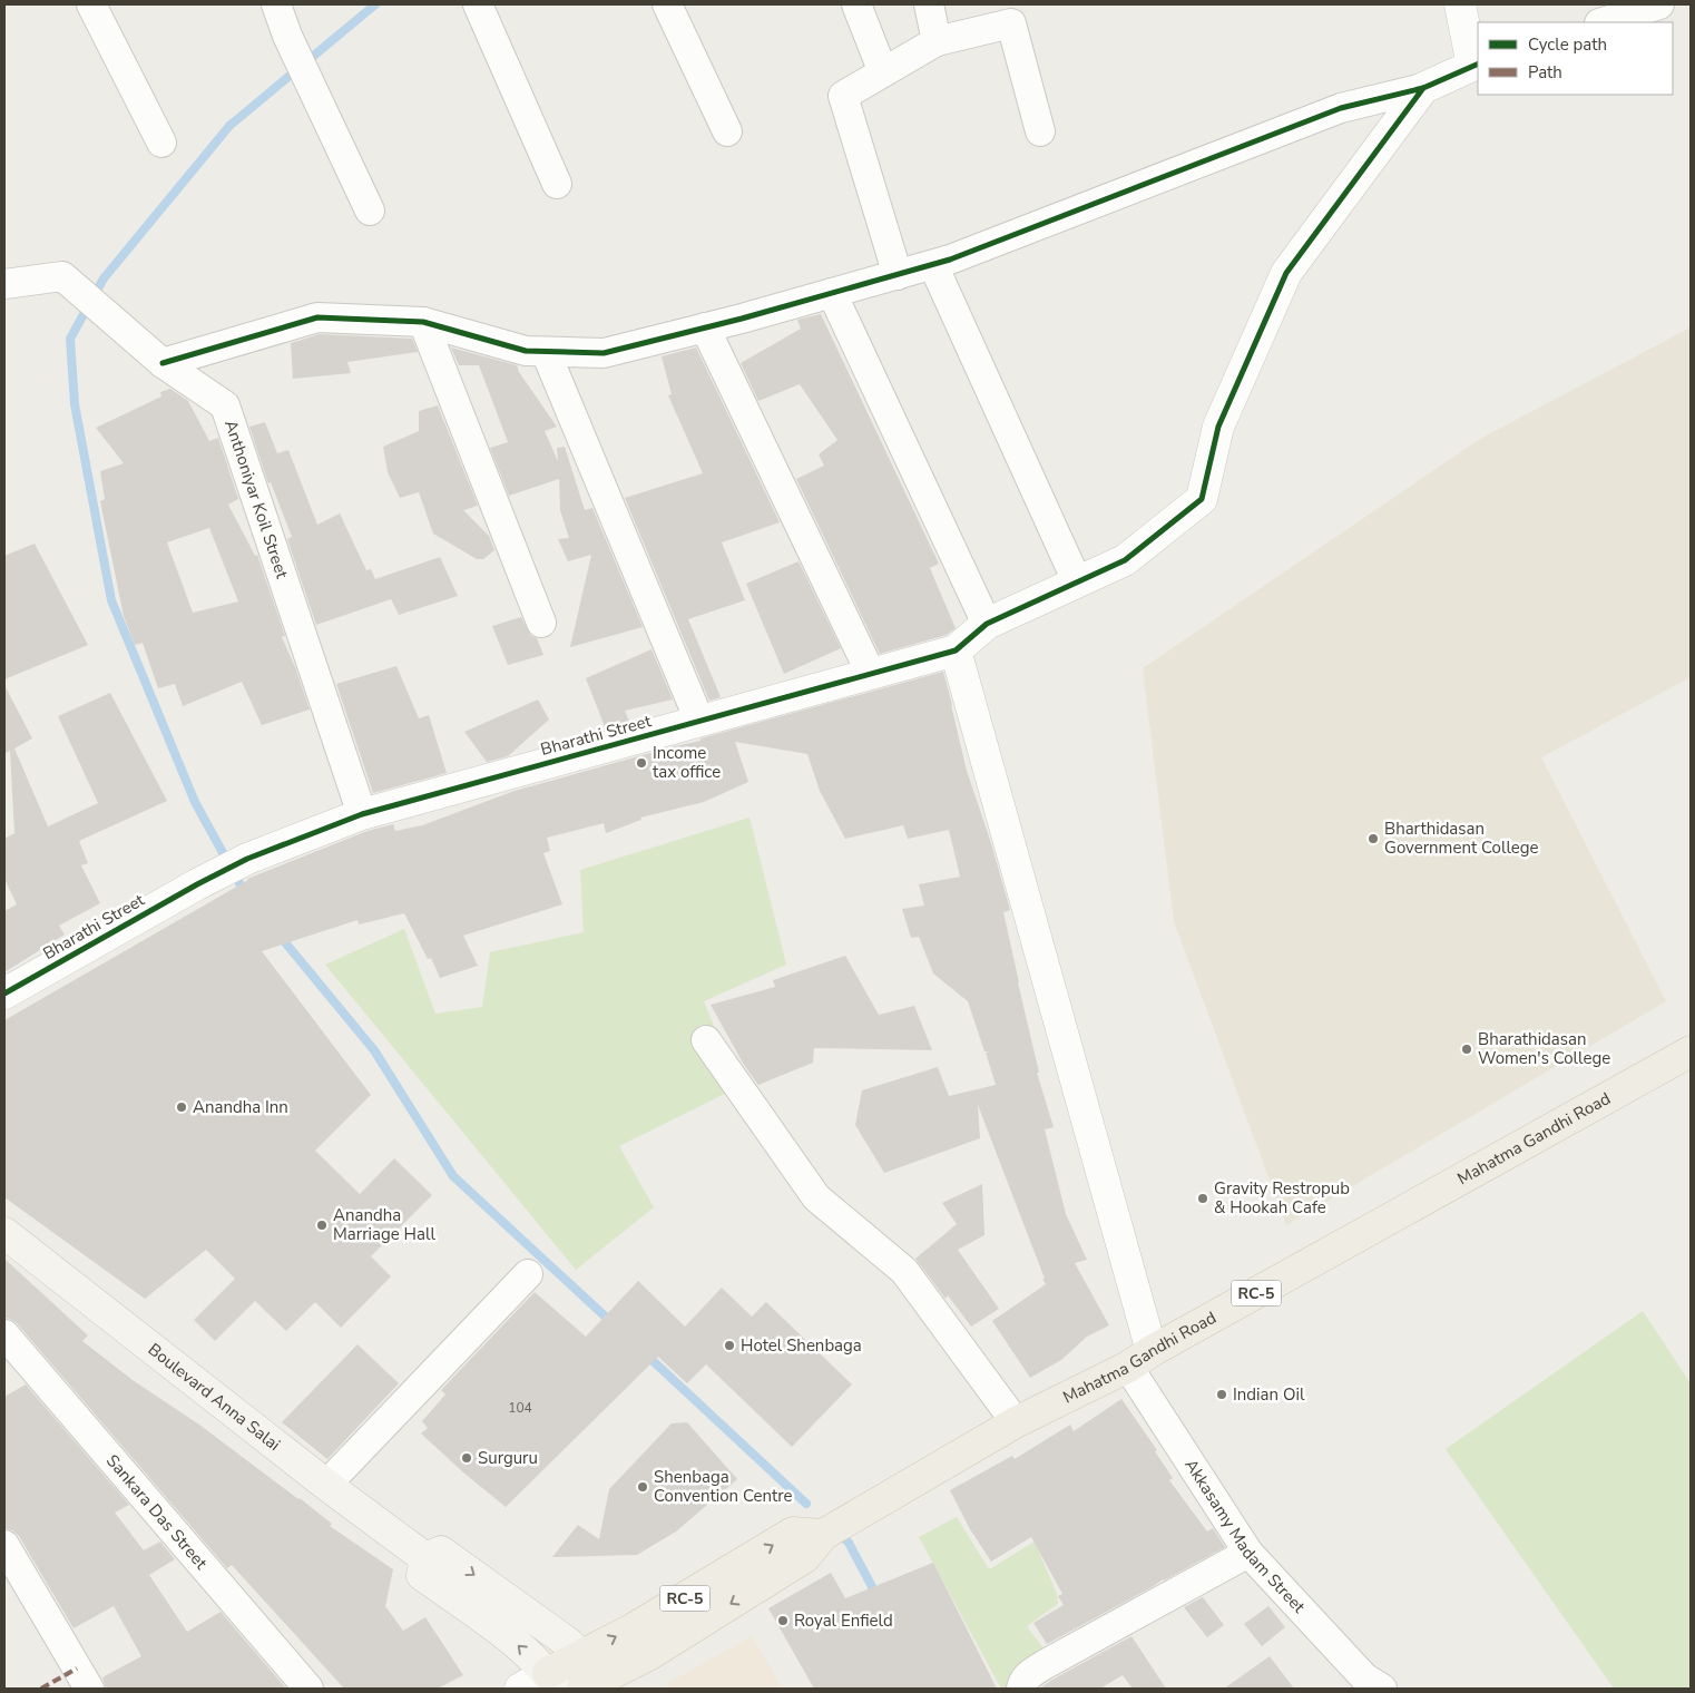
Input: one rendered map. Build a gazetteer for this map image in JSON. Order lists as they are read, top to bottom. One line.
{"streets":{"main road":["Mahatma Gandhi Road","RC-5","Boulevard Anna Salai"],"street":["Anthoniyar Koil Street","Bharathi Street","Sankara Das Street","Akkasamy Madam Street"]},"crossings":[["Anthoniyar Koil Street","Bharathi Street"],["Mahatma Gandhi Road","RC-5"],["Mahatma Gandhi Road","Akkasamy Madam Street"]],"places":["Income tax office","Bharthidasan Government College","Bharathidasan Women's College","Anandha Inn","Gravity Restropub & Hookah Cafe","Anandha Marriage Hall","Hotel Shenbaga","Indian Oil","Surguru","Shenbaga Convention Centre","Royal Enfield"],"house_numbers":["104"],"legend":["Cycle path","Path"]}
